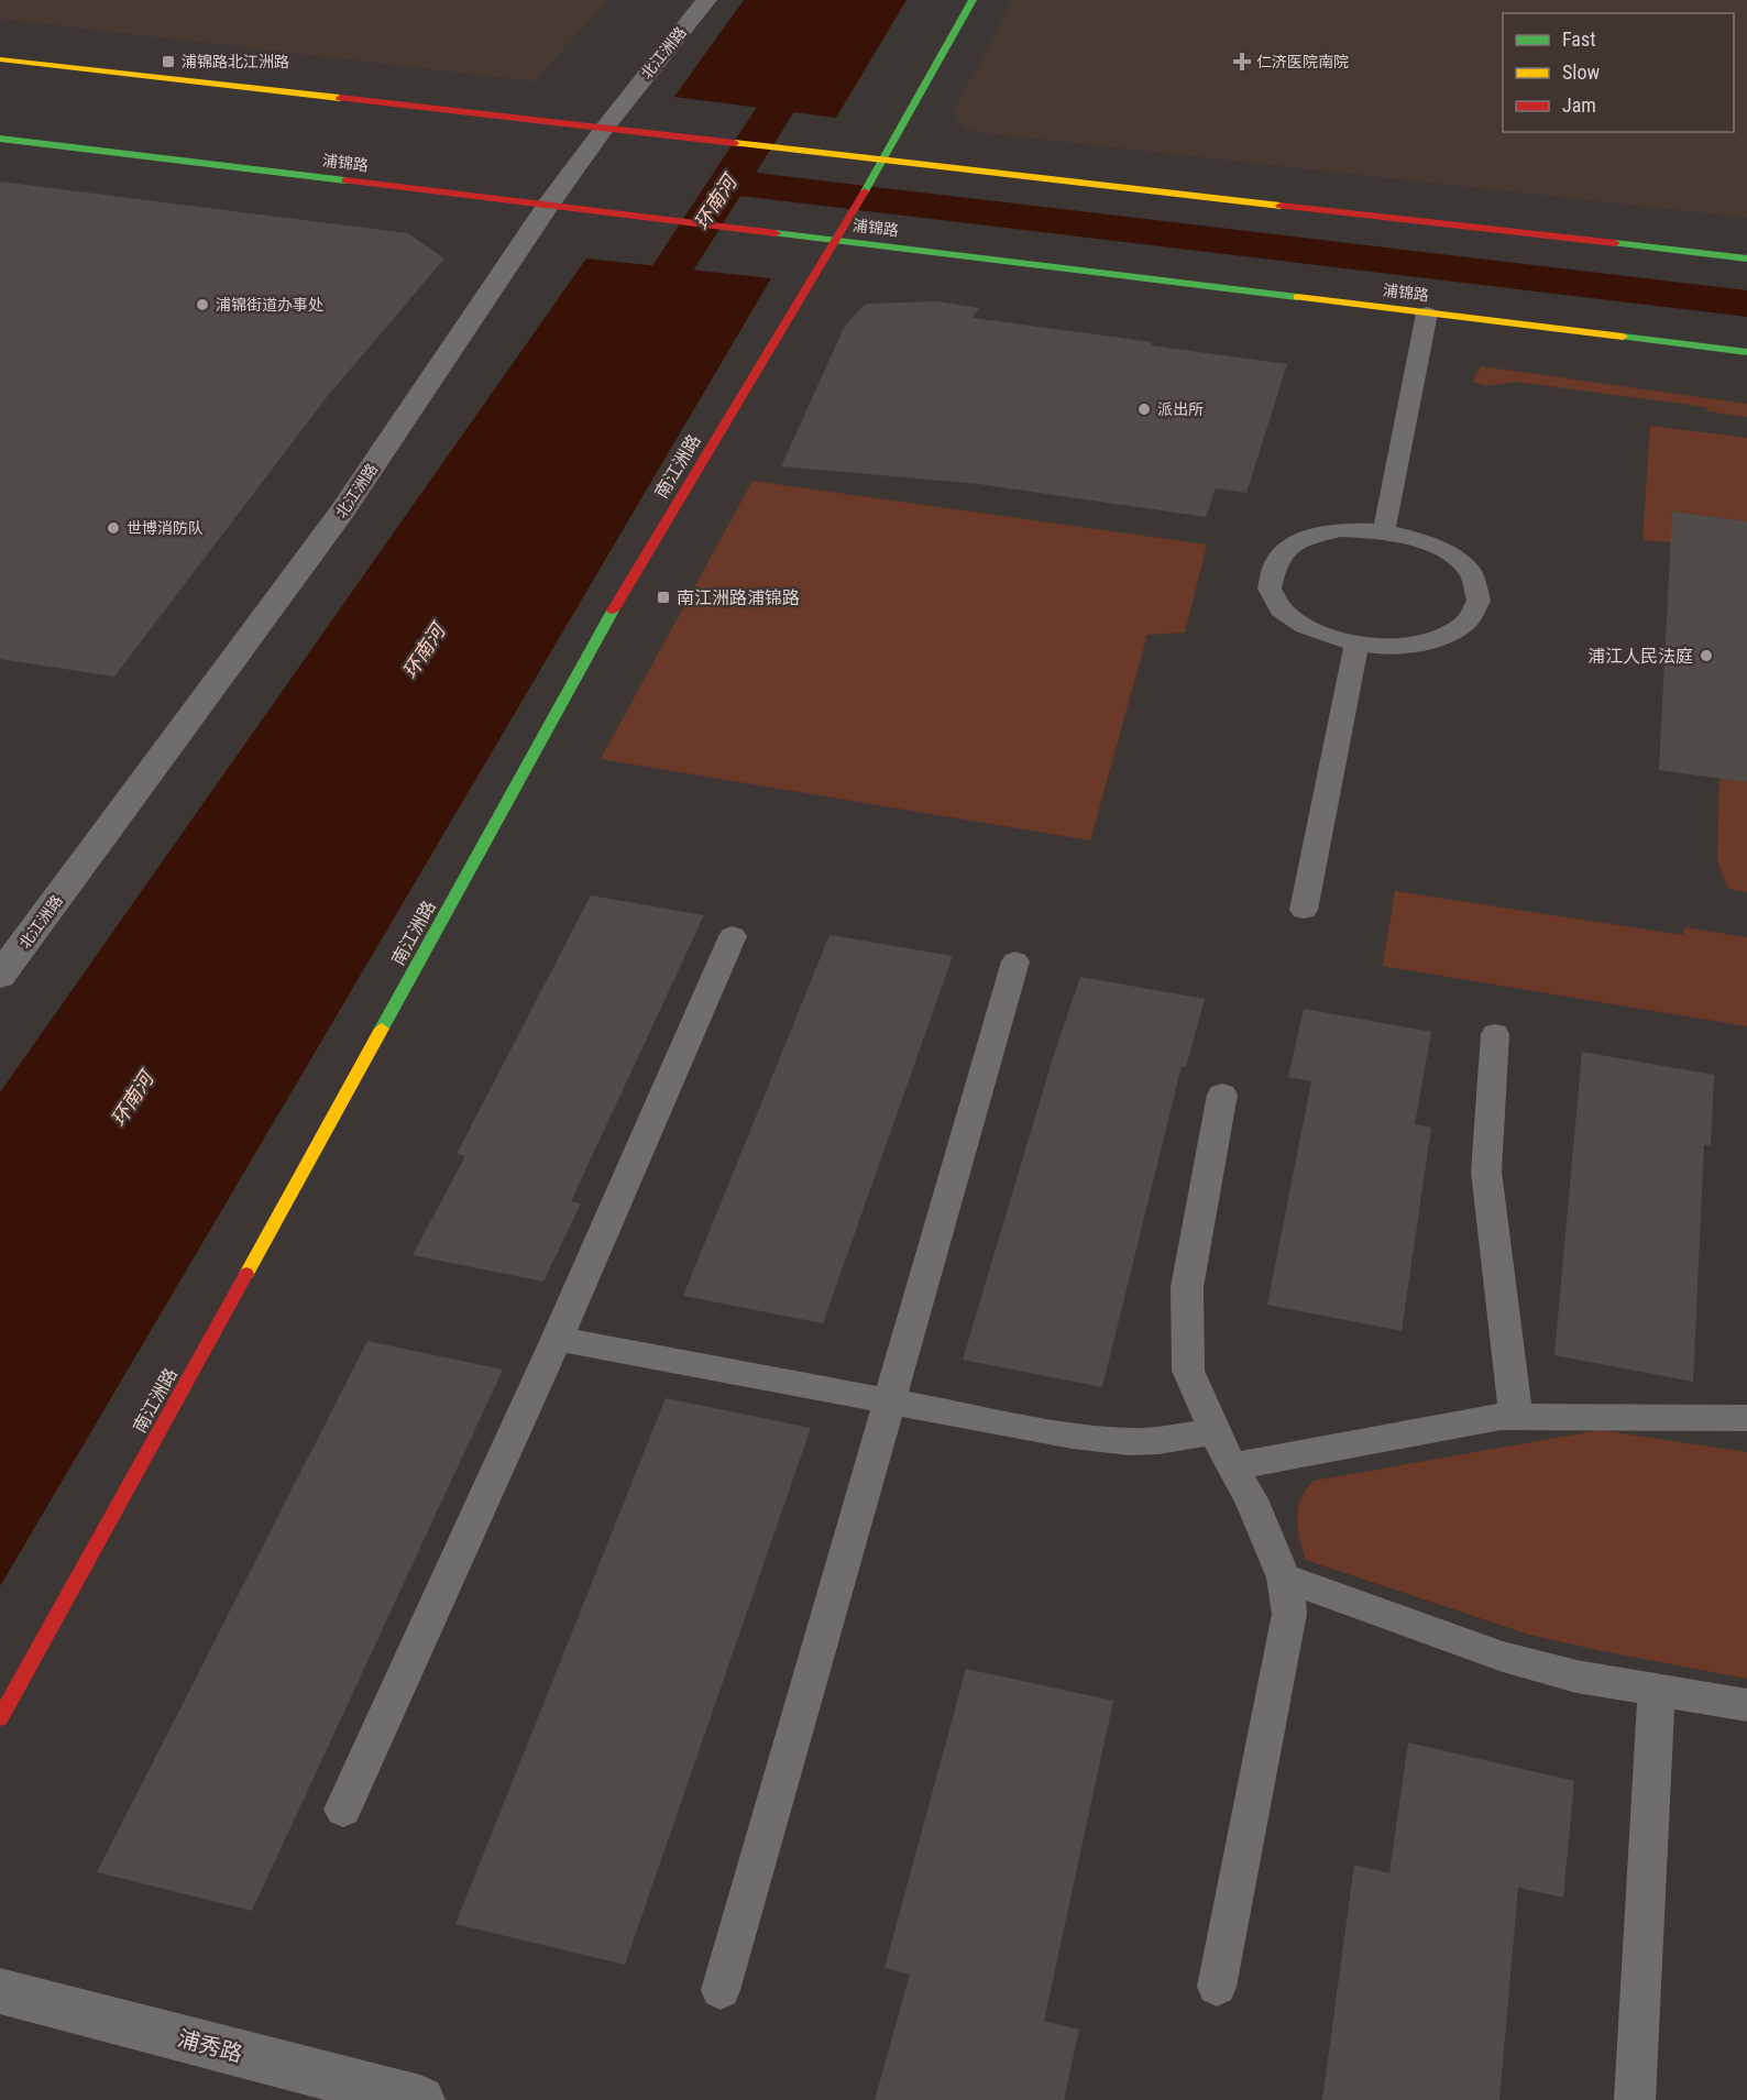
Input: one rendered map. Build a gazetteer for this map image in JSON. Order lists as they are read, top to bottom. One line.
{"streets":{"main road":["浦锦路","南江洲路"],"street":["北江洲路","浦秀路"]},"crossings":[["北江洲路","浦锦路"],["浦锦路","南江洲路"]],"water":["环南河"],"places":{"transit":["浦锦路北江洲路","南江洲路浦锦路"],"health":["仁济医院南院"],"other":["浦锦街道办事处","派出所","世博消防队","浦江人民法庭"]},"legend":["Fast","Slow","Jam"]}
